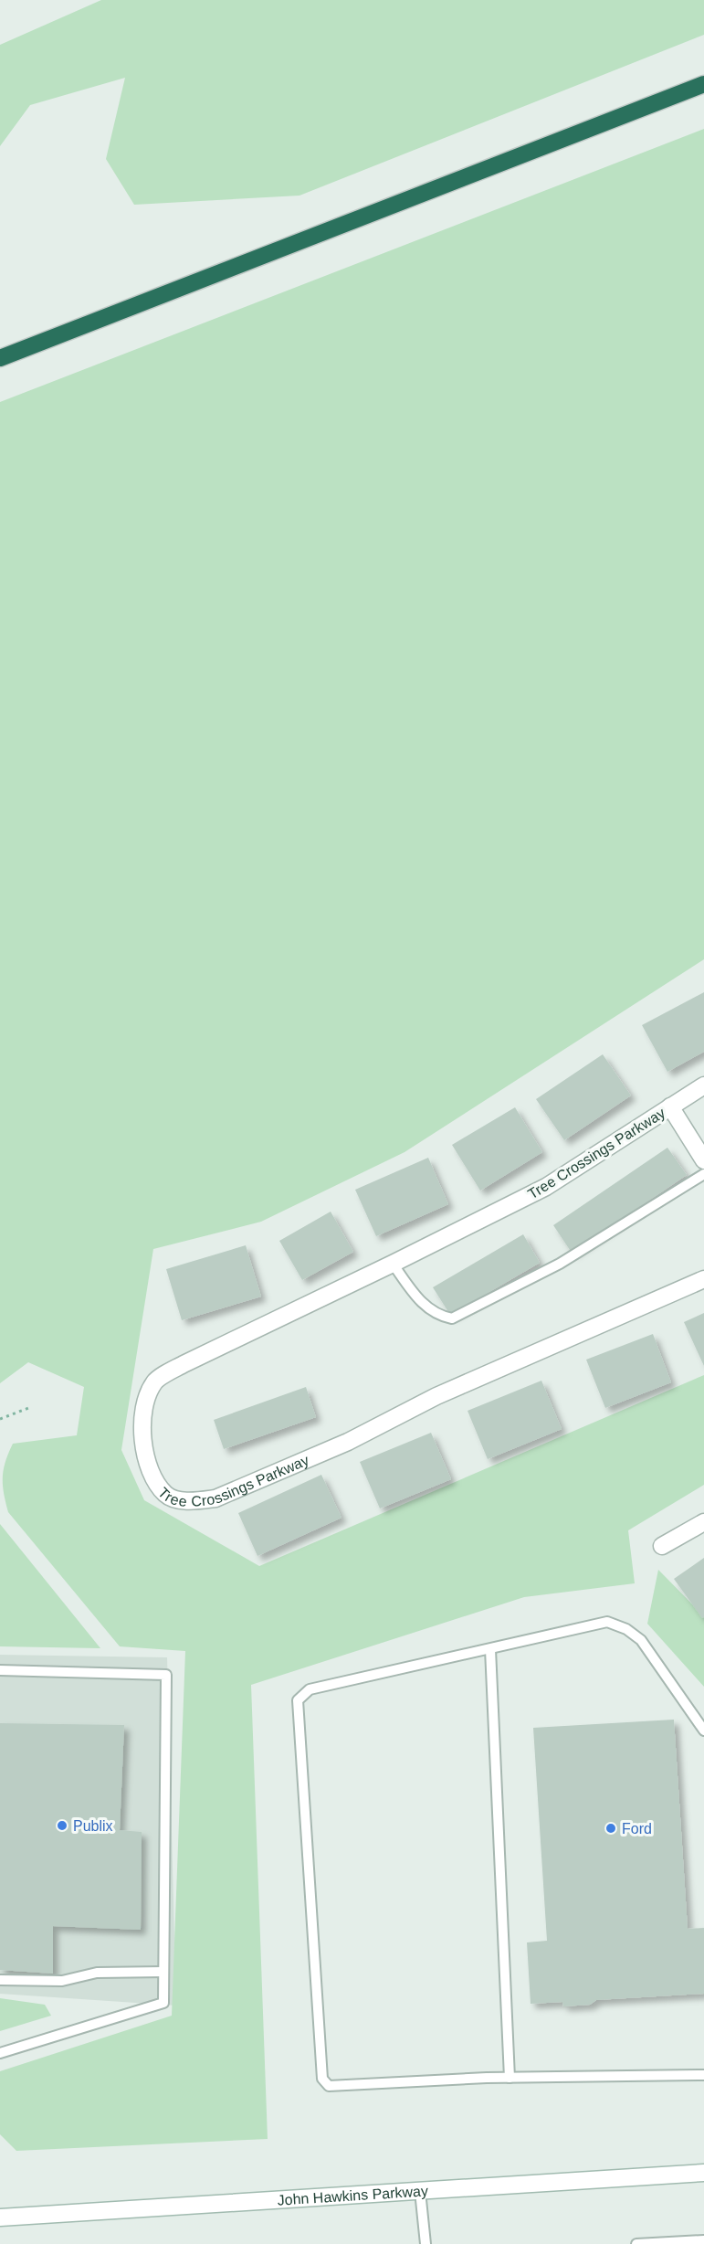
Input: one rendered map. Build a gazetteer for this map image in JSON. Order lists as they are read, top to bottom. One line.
{"streets":{"street":["Tree Crossings Parkway","John Hawkins Parkway"]},"places":["Publix","Ford"]}
